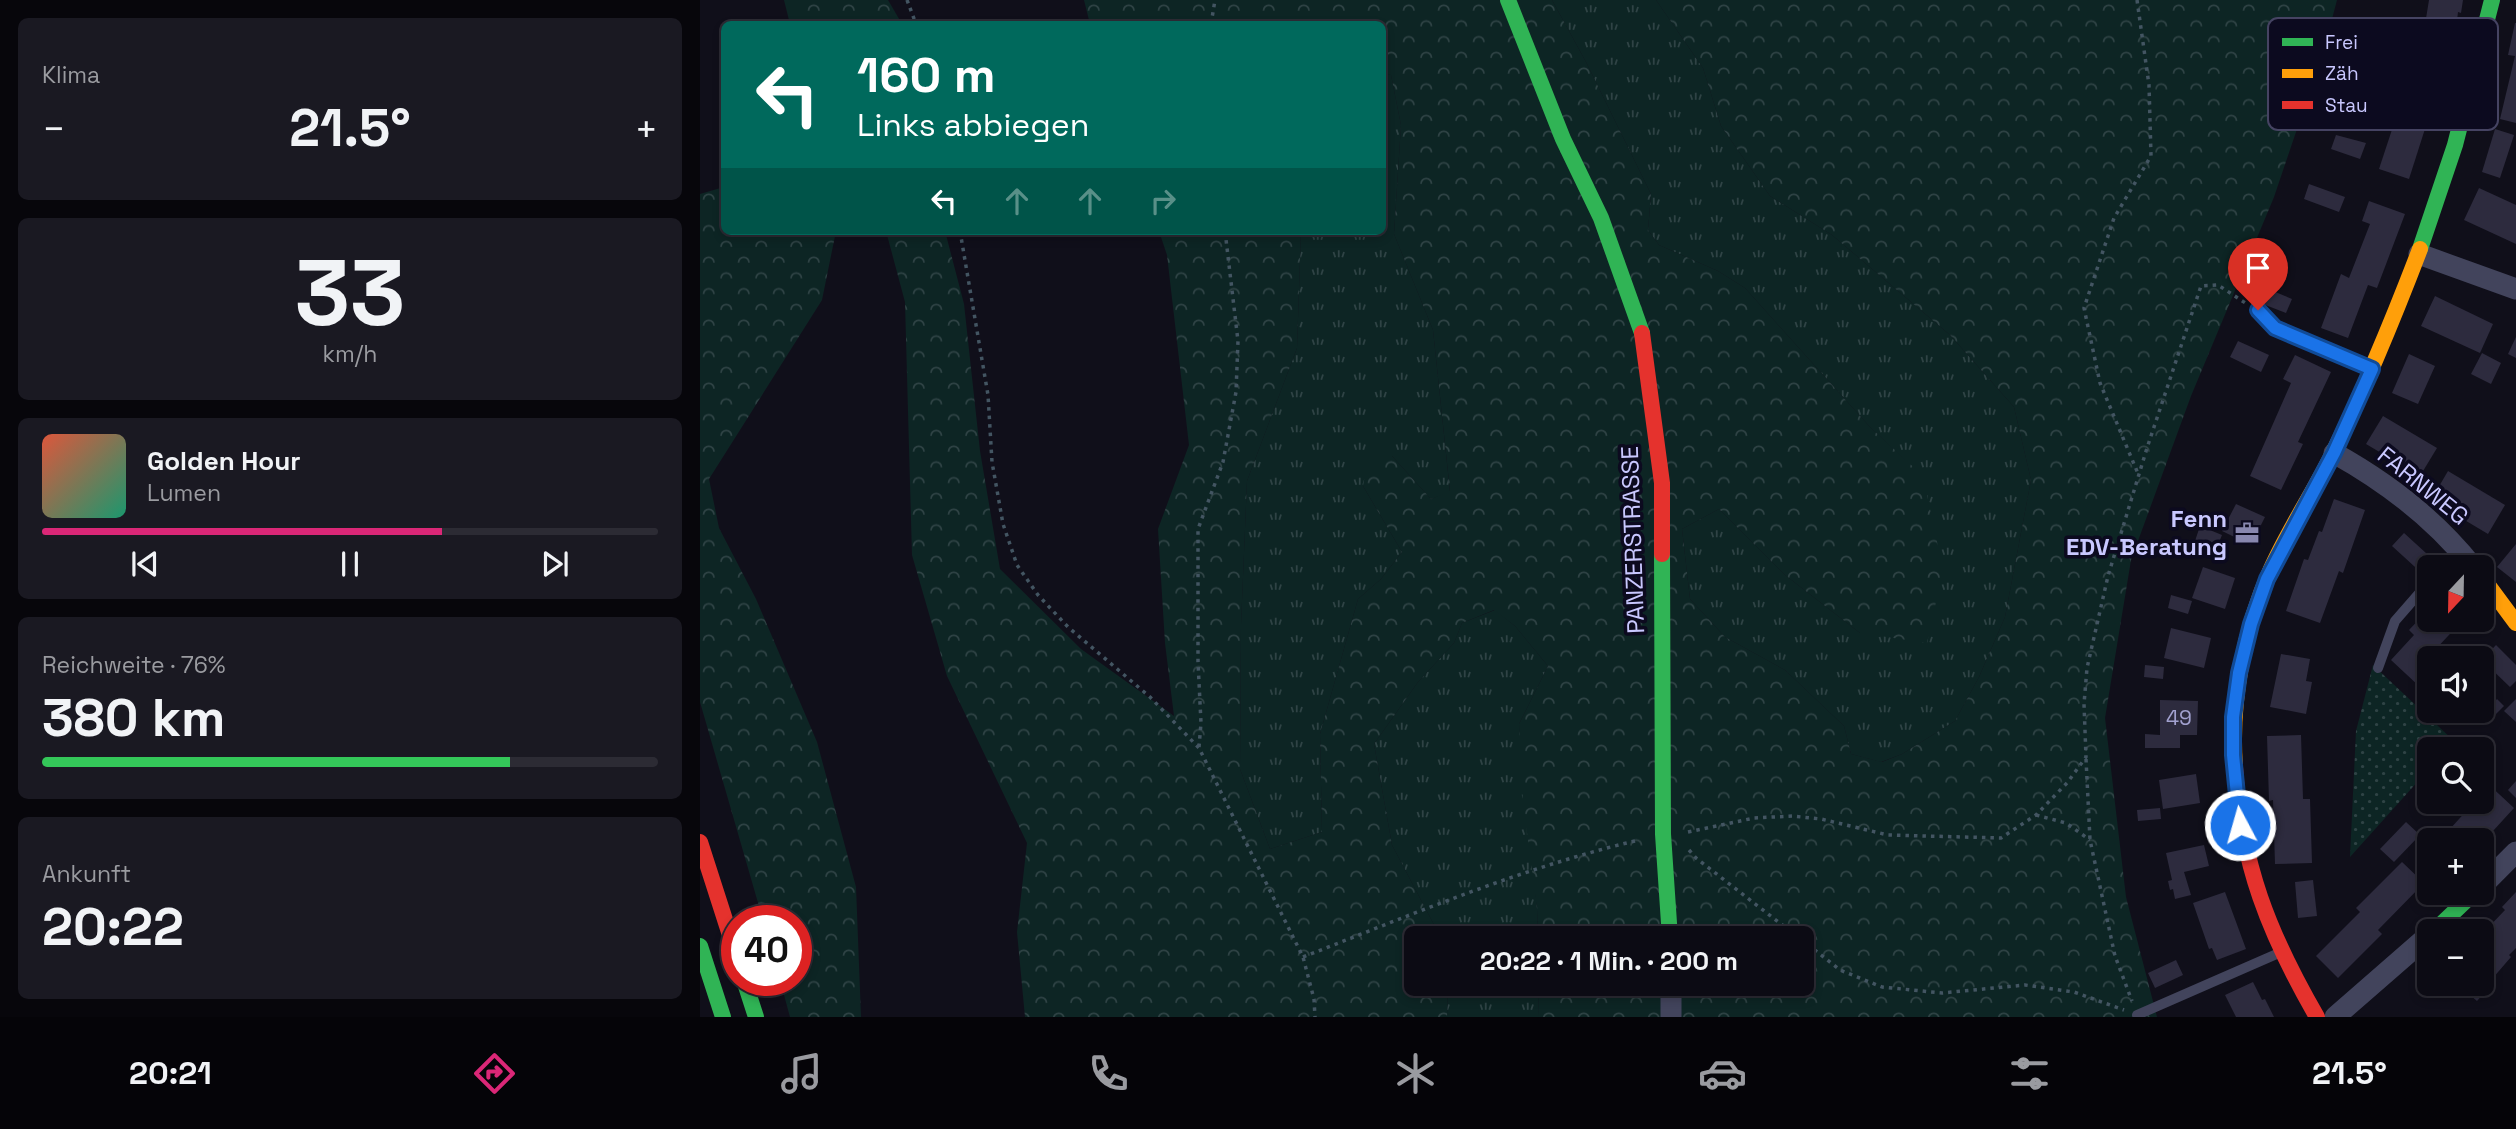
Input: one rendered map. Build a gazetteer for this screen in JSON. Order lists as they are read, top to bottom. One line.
{"streets":{"main road":["PANZERSTRASSE"],"street":["FARNWEG"]},"places":{"office":["Fenn EDV-Beratung"]},"house_numbers":["49"],"legend":["Frei","Zäh","Stau"],"north":"bottom","page":{"tile":["Klima",["33","km/h"],["Reichweite · 76%","380 km"],["Ankunft","20:22"]],"turn":["160 m","Links abbiegen"],"heat":["−","21.5°","+"],"song":["Golden Hour","Lumen"],"map_buttons":["+","−"],"limit":"40","trip":"20:22 · 1 Min. · 200 m","tabs":["20:21","21.5°"]}}
